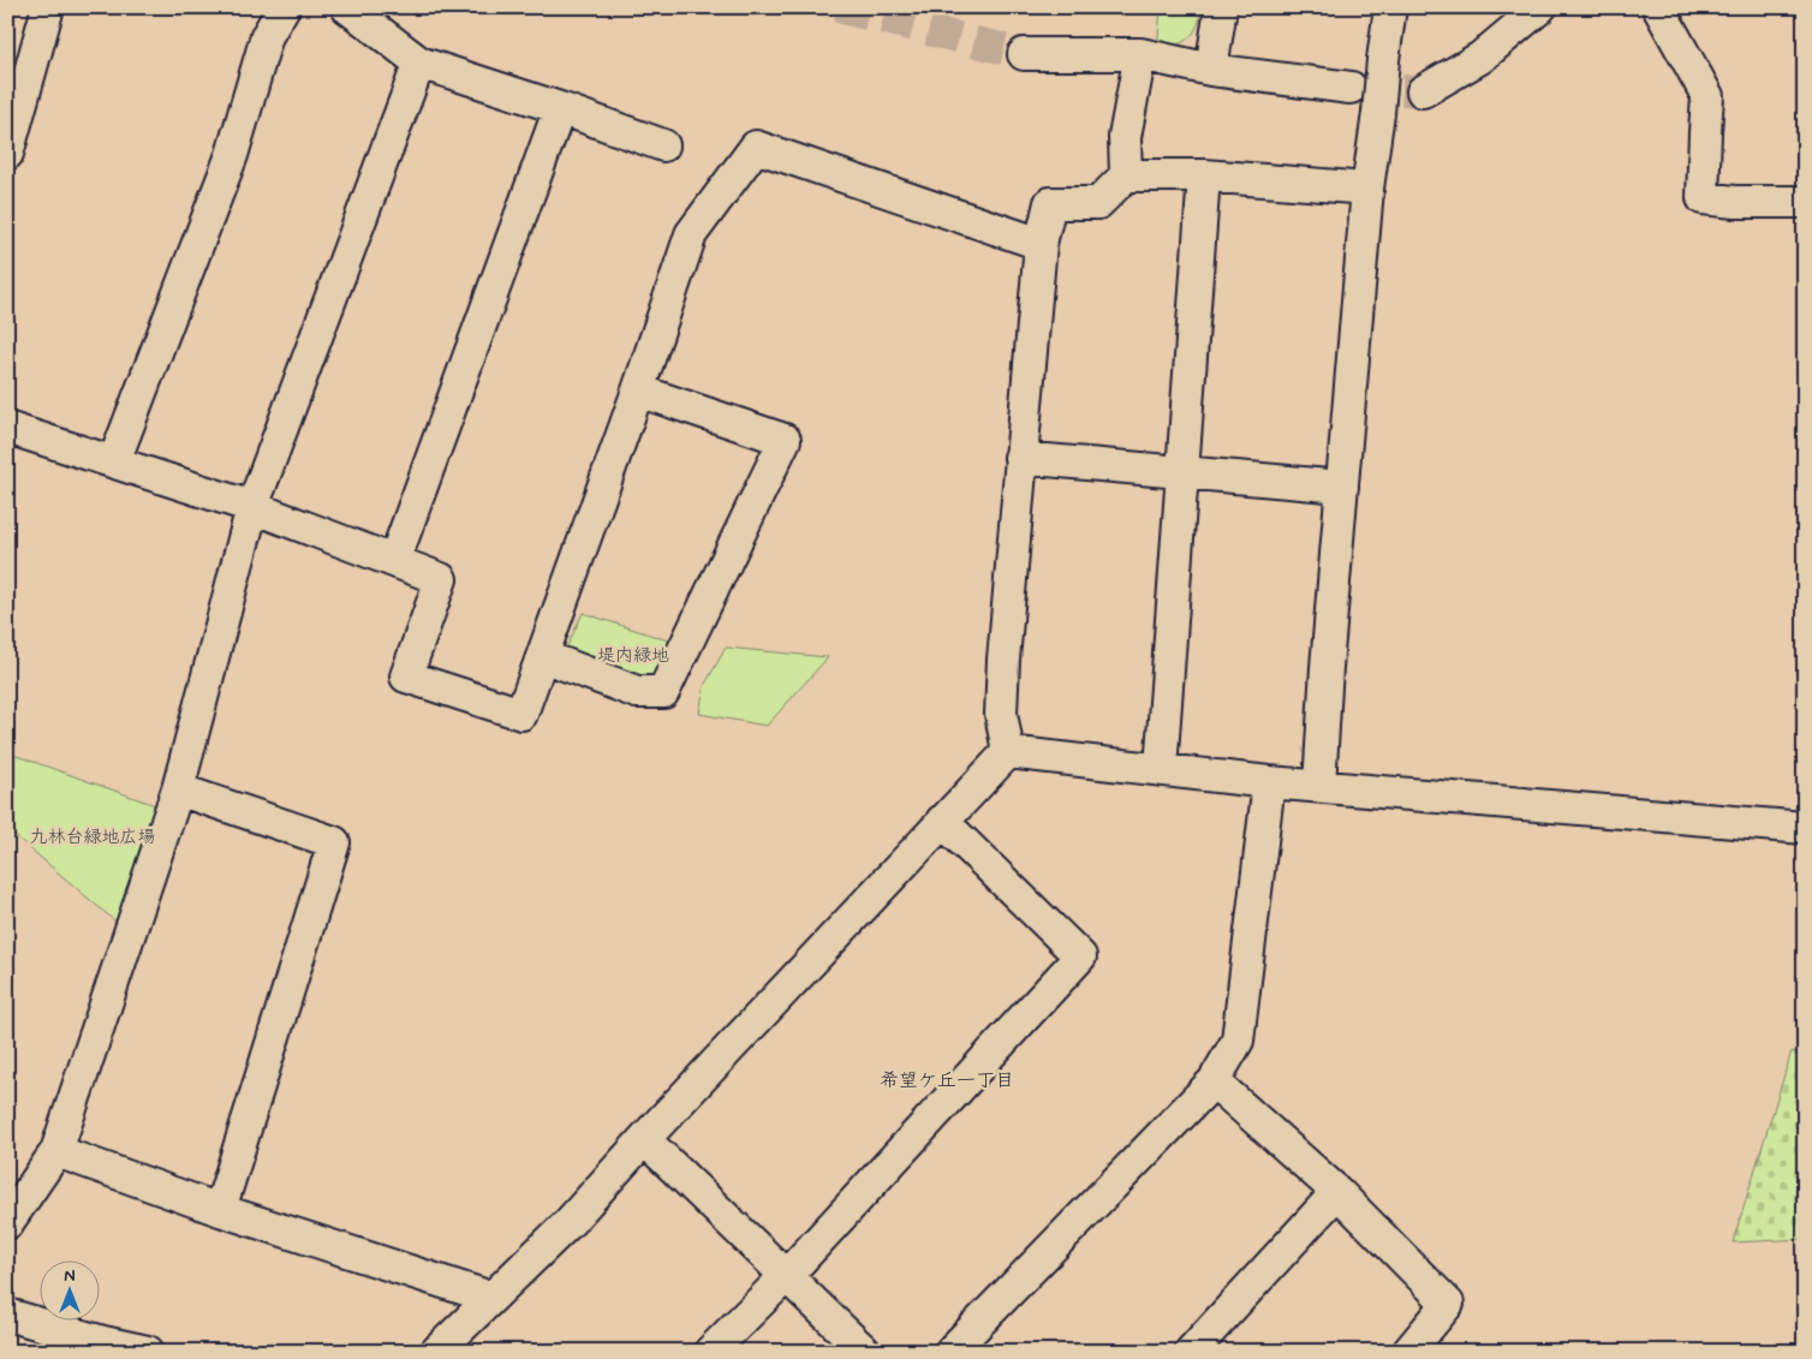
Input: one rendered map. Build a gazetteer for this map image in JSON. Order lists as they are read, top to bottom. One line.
{"districts":["希望ケ丘一丁目"],"parks":["堤内緑地","九林台緑地広場"],"north":"top"}
